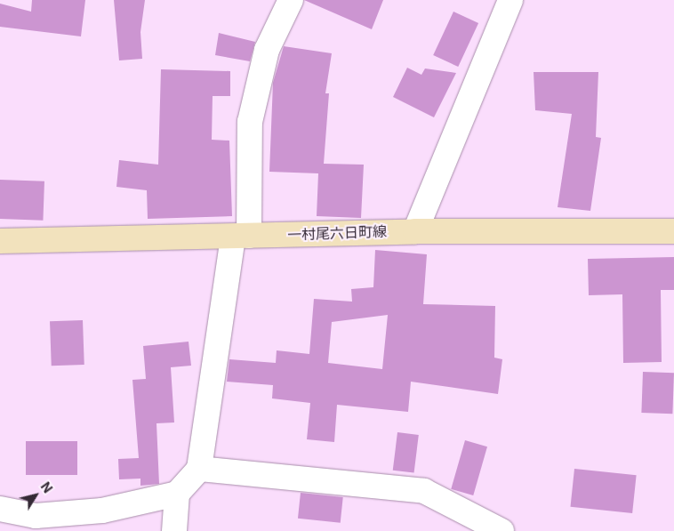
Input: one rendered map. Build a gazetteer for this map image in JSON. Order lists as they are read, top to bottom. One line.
{"streets":{"main road":["一村尾六日町線"]},"north":"top right"}
